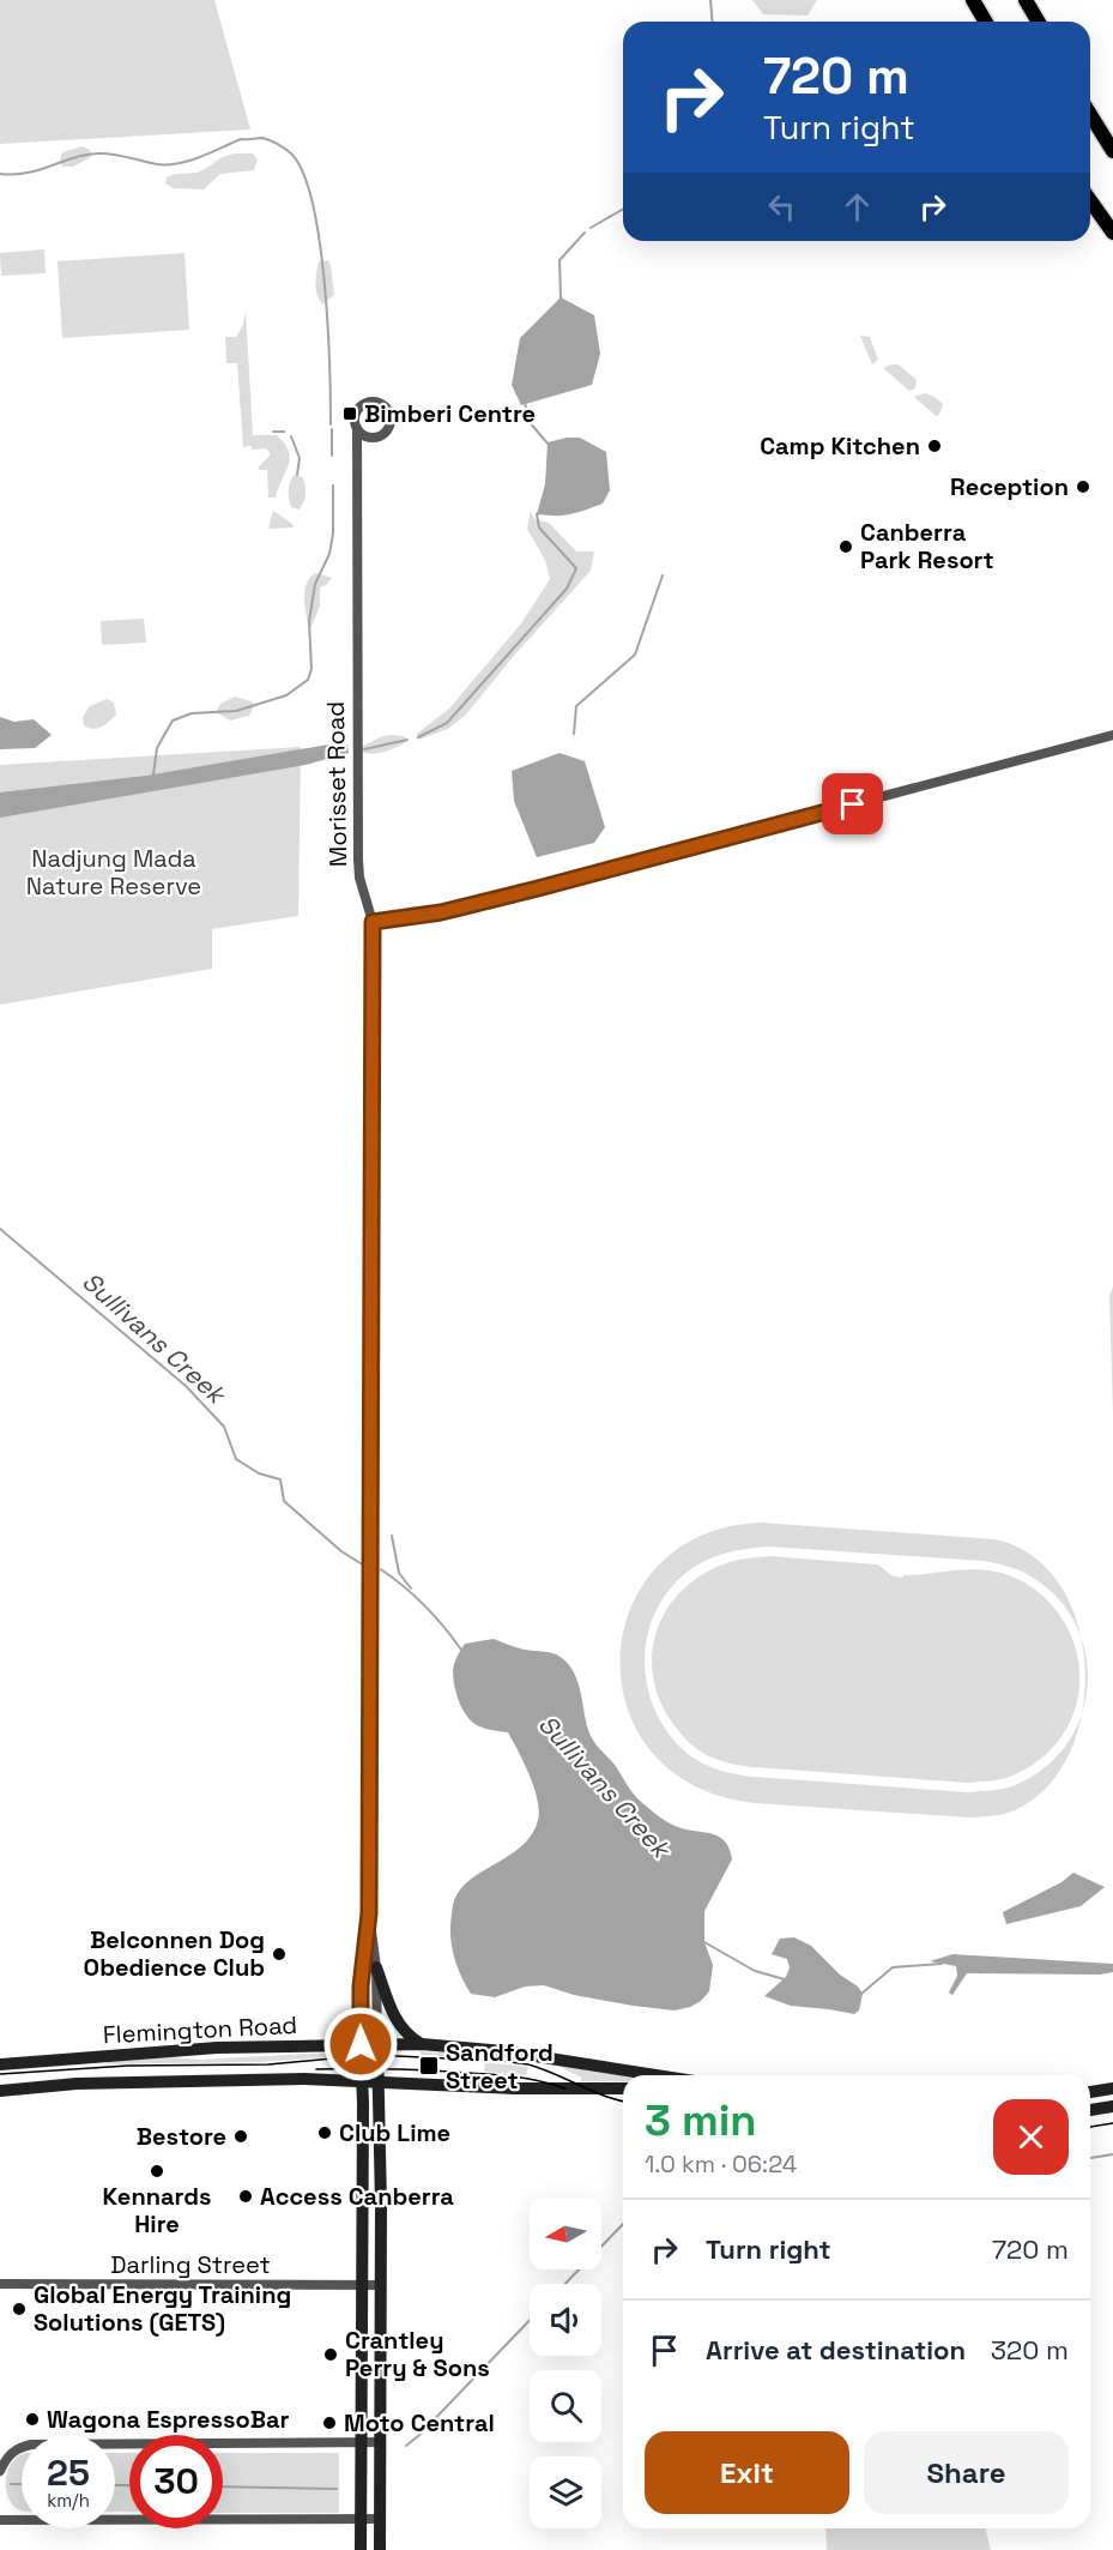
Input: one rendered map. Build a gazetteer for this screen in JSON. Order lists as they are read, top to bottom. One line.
{"streets":{"main road":["Morisset Road","Flemington Road"],"street":["Darling Street"]},"crossings":[["Morisset Road","Flemington Road"]],"water":["Sullivans Creek"],"parks":["Nadjung Mada Nature Reserve"],"places":{"transit":["Bimberi Centre","Sandford Street"],"other":["Camp Kitchen","Reception","Canberra Park Resort","Belconnen Dog Obedience Club","Club Lime","Bestore","Kennards Hire","Access Canberra","Global Energy Training Solutions (GETS)","Crantley Perry & Sons","Wagona EspressoBar","Moto Central"]},"north":"left","page":{"turn":["720 m","Turn right"],"heading":["3 min","1.0 km · 06:24"],"list":[{"name":"Turn right","value":"720 m"},{"name":"Arrive at destination","value":"320 m"}],"buttons":["Exit","Share"],"speed":"25 km/h","limit":"30"}}
